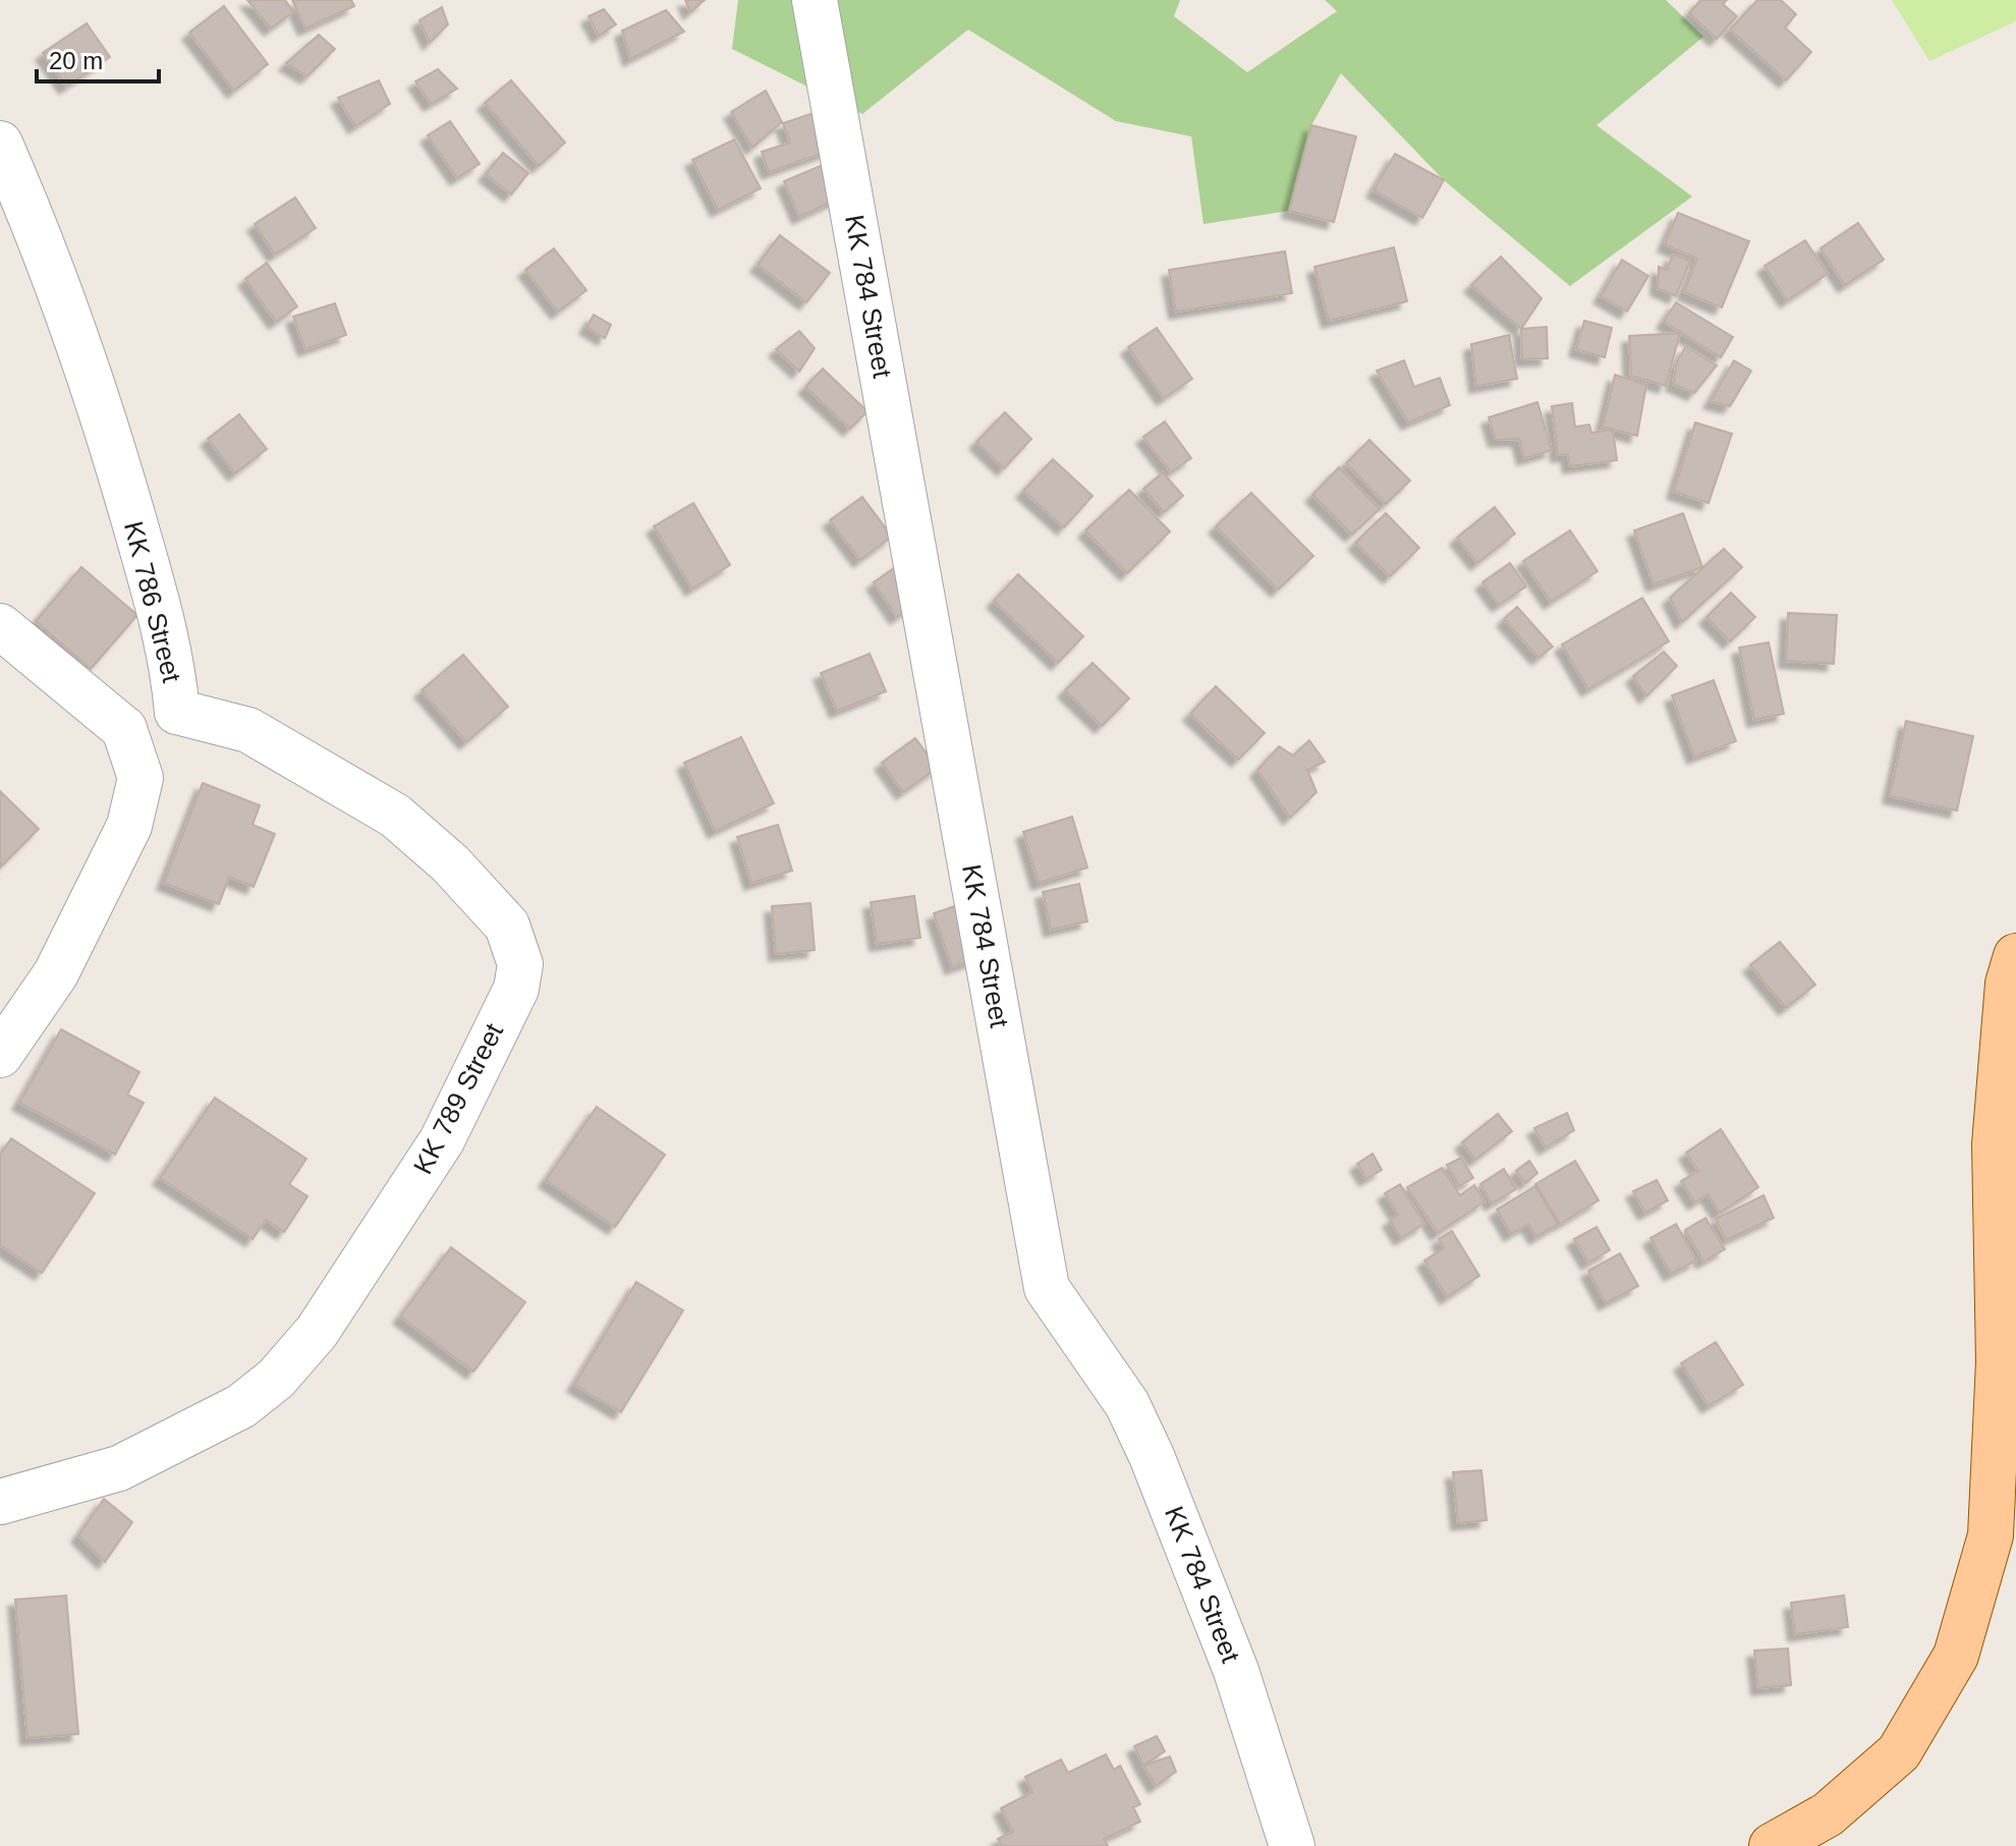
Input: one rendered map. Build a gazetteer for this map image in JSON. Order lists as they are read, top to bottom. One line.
{"streets":{"street":["KK 784 Street","KK 786 Street","KK 789 Street"]},"crossings":[["KK 786 Street","KK 789 Street"]],"scale_bar":"20 m"}
